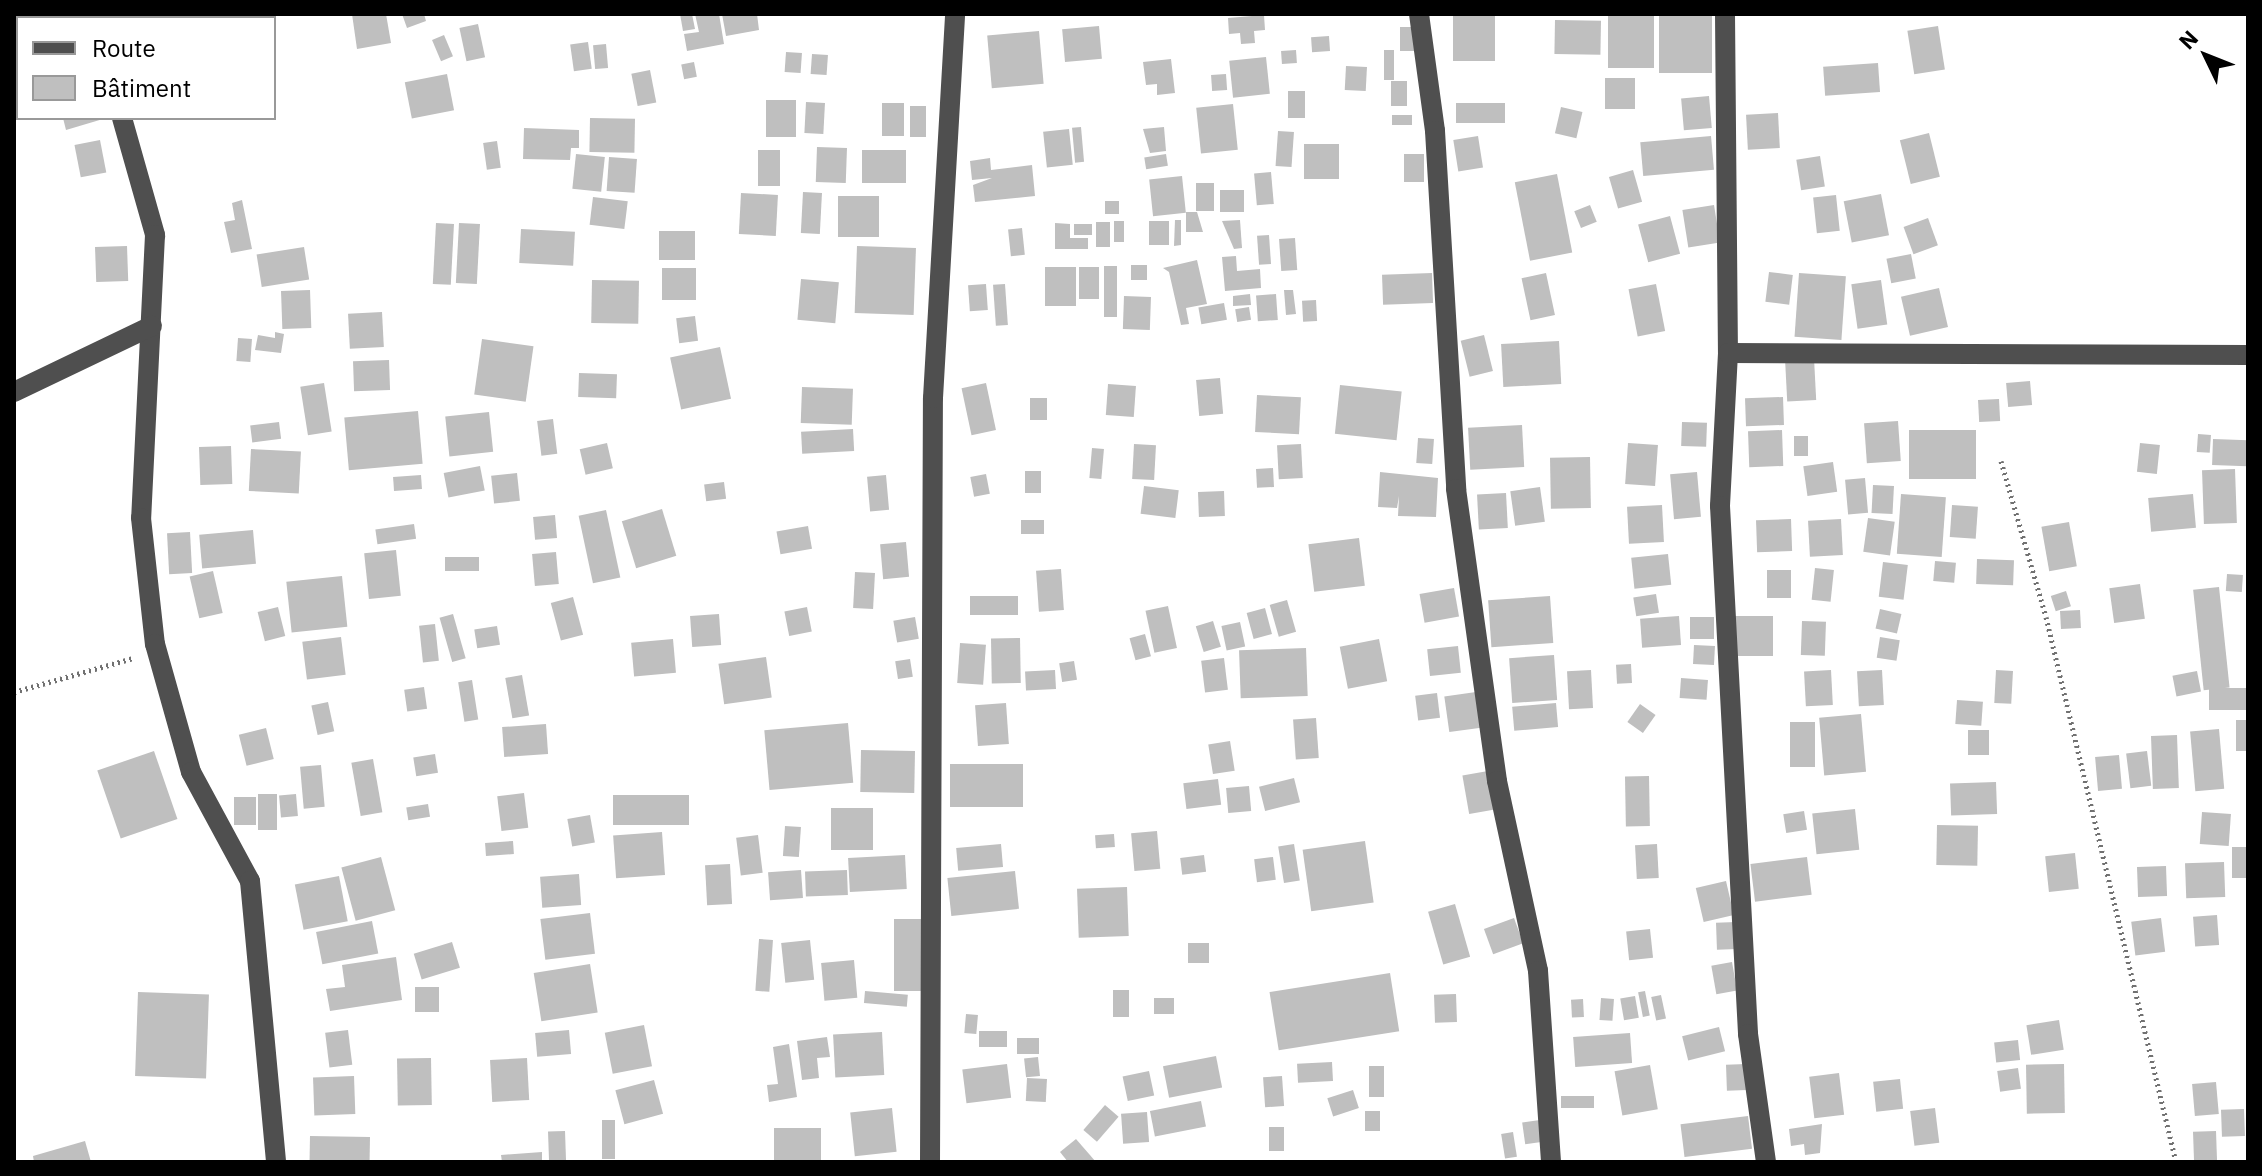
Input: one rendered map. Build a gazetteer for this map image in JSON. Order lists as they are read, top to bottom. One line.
{"legend":["Route","Bâtiment"],"north":"top left"}
